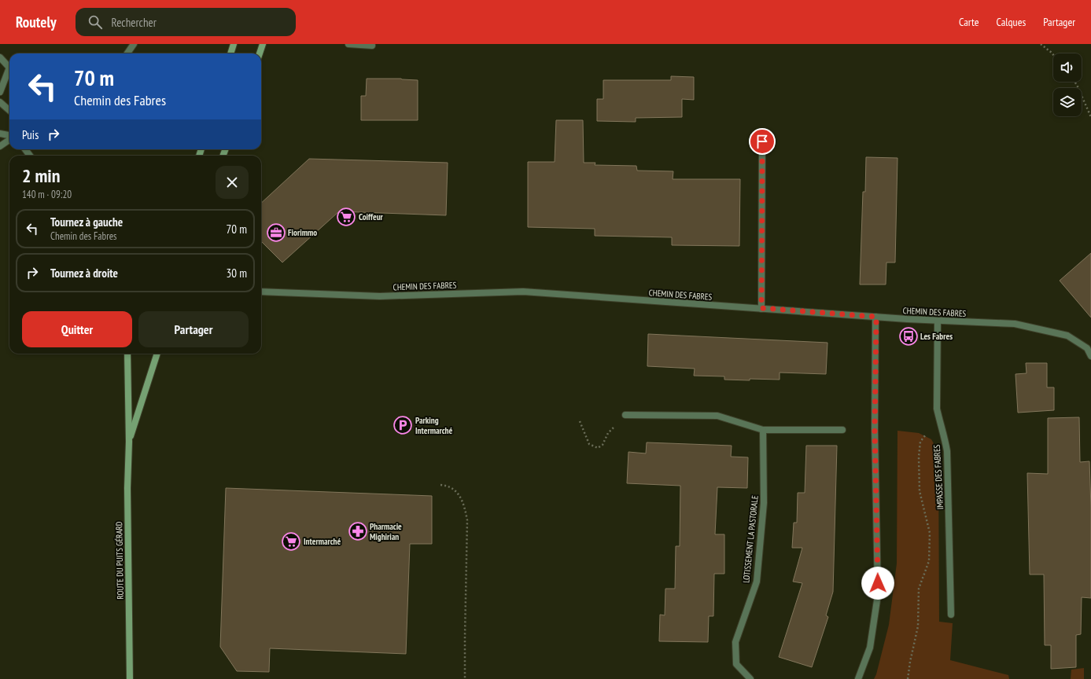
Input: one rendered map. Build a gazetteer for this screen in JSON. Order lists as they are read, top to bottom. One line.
{"streets":{"main road":["ROUTE DU PUITS GÉRARD"],"street":["CHEMIN DES FABRES","IMPASSE DES FABRES","LOTISSEMENT LA PASTORALE"]},"crossings":[["CHEMIN DES FABRES","IMPASSE DES FABRES"]],"places":{"supermarket":["Coiffeur","Intermarché"],"office":["Fiorimmo"],"bus stop":["Les Fabres"],"parking":["Parking Intermarché"],"pharmacy":["Pharmacie Mighirian"]},"page":{"header":"Routely","search":"Rechercher","nav":["Carte","Calques","Partager"],"turn":["70 m","Chemin des Fabres"],"then":"Puis","heading":["2 min","140 m · 09:20"],"list":[{"name":"Tournez à gauche","note":"Chemin des Fabres","value":"70 m"},{"name":"Tournez à droite","value":"30 m"}],"buttons":["Quitter","Partager"]}}
